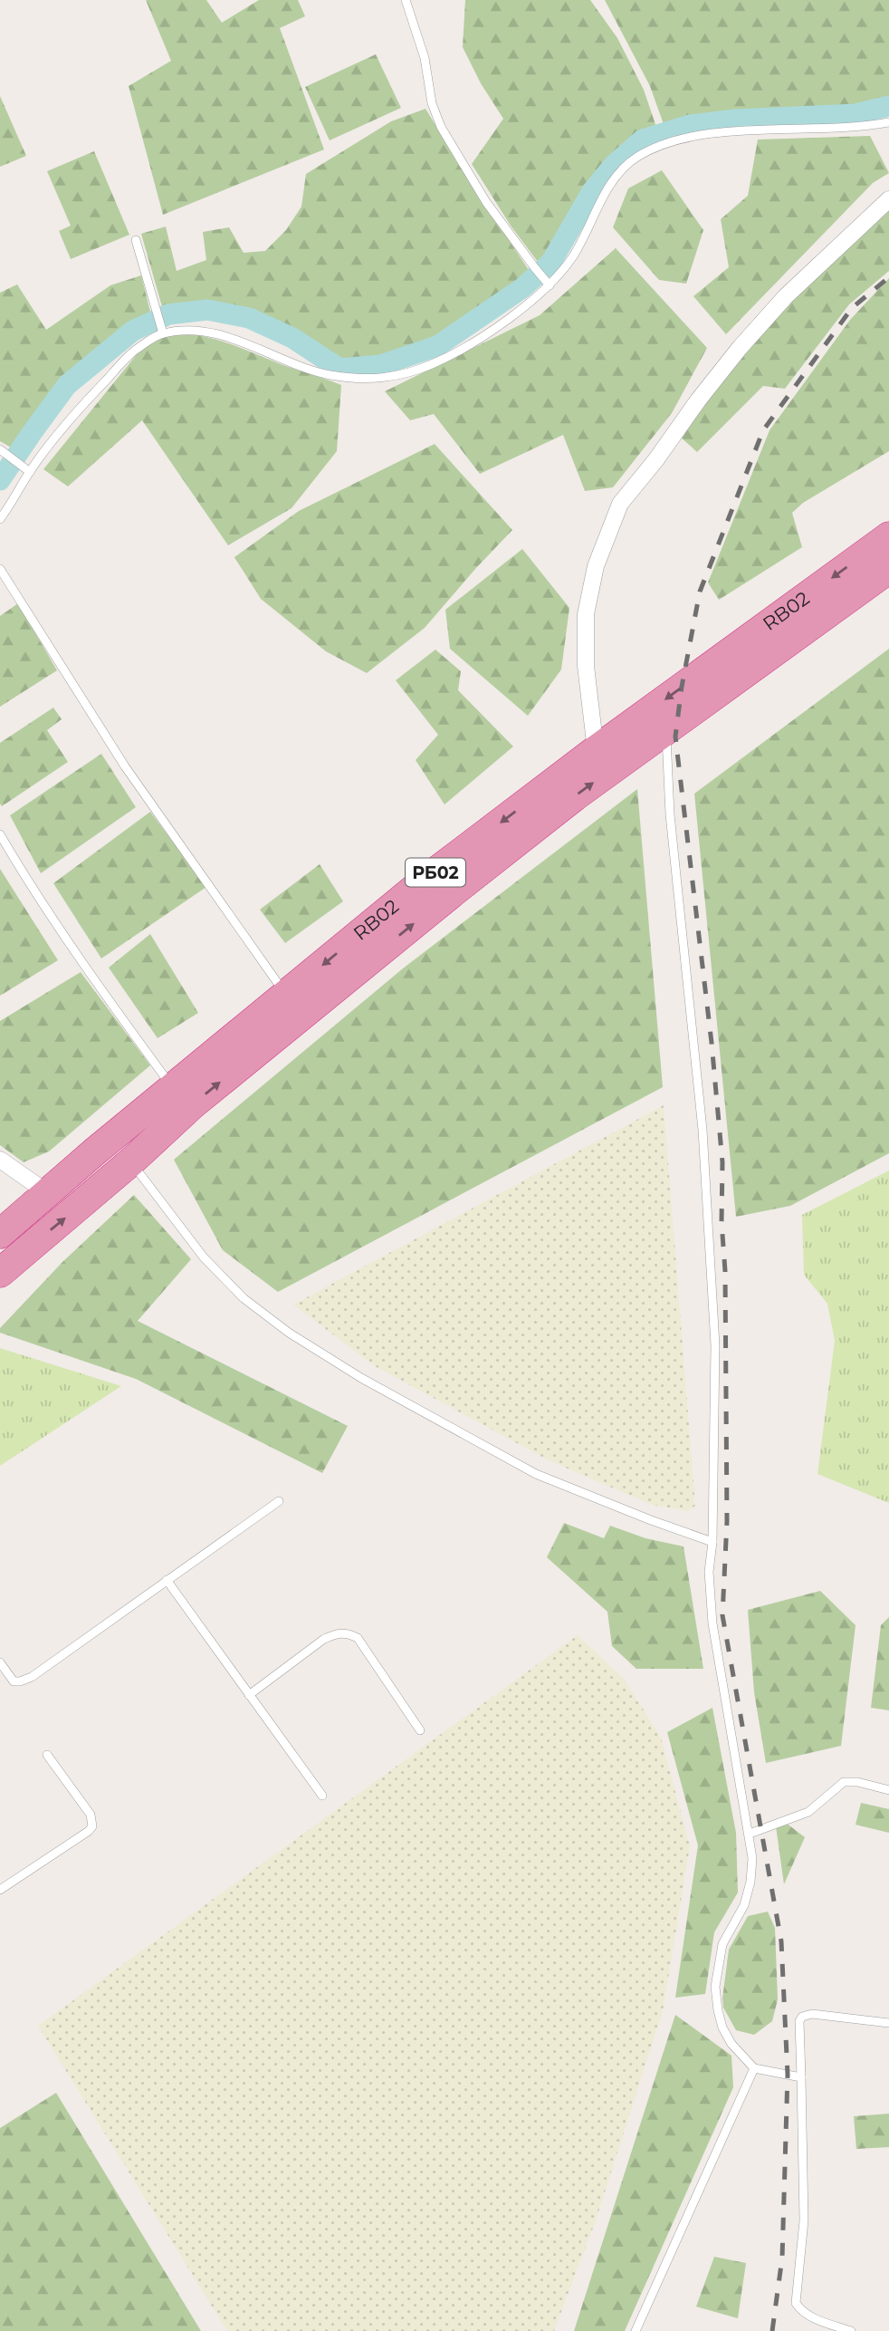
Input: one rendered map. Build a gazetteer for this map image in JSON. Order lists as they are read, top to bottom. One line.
{"streets":{"highway":["RB02","РБ02"]}}
